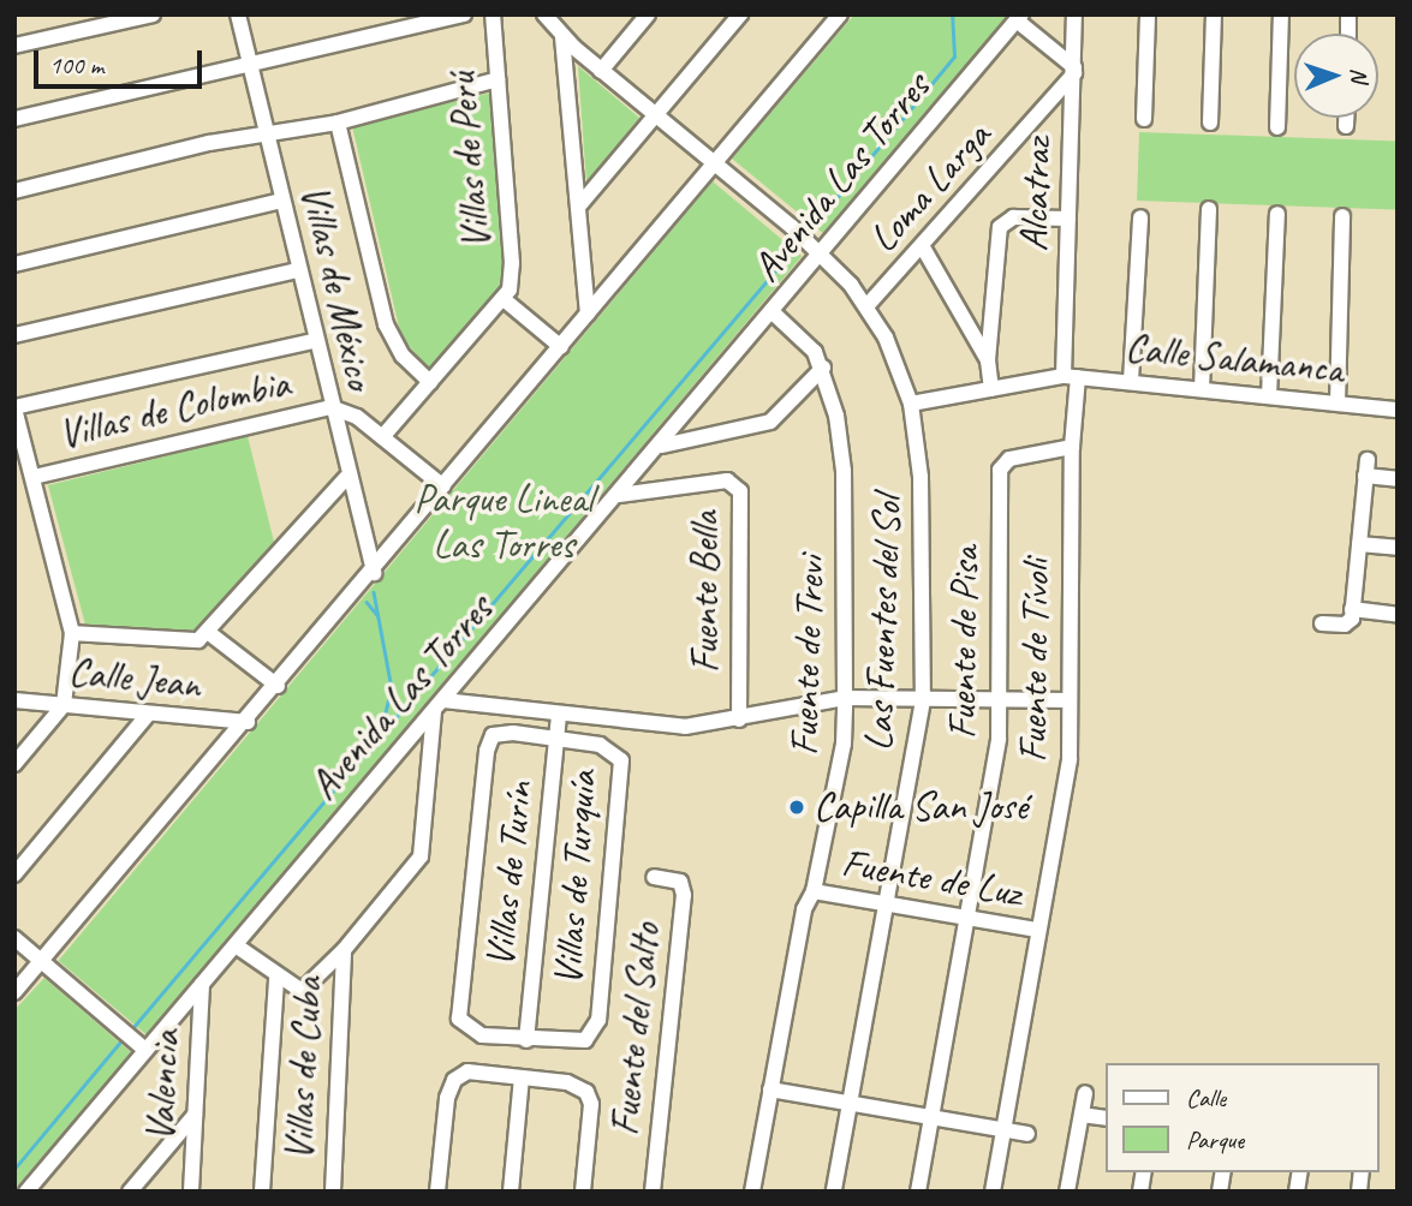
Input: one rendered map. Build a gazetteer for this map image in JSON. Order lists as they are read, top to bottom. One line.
{"streets":{"street":["Villas de Perú","Avenida Las Torres","Loma Larga","Alcatraz","Villas de México","Calle Salamanca","Villas de Colombia","Fuente Bella","Las Fuentes del Sol","Fuente de Pisa","Fuente de Trevi","Fuente de Tívoli","Calle Jean","Villas de Turín","Villas de Turquía","Fuente de Luz","Fuente del Salto","Villas de Cuba","Valencia"]},"crossings":[["Avenida Las Torres","Fuente Bella"],["Avenida Las Torres","Valencia"],["Loma Larga","Alcatraz"],["Loma Larga","Las Fuentes del Sol"],["Alcatraz","Calle Salamanca"],["Alcatraz","Fuente de Tívoli"],["Villas de México","Villas de Colombia"],["Calle Salamanca","Las Fuentes del Sol"],["Calle Salamanca","Fuente de Tívoli"],["Las Fuentes del Sol","Fuente de Luz"],["Fuente de Pisa","Fuente de Tívoli"],["Fuente de Pisa","Fuente de Luz"],["Fuente de Trevi","Fuente de Luz"],["Fuente de Tívoli","Fuente de Luz"],["Villas de Turín","Villas de Turquía"]],"parks":["Parque Lineal Las Torres"],"places":["Capilla San José"],"legend":["Calle","Parque"],"scale_bar":"100 m","north":"right"}
